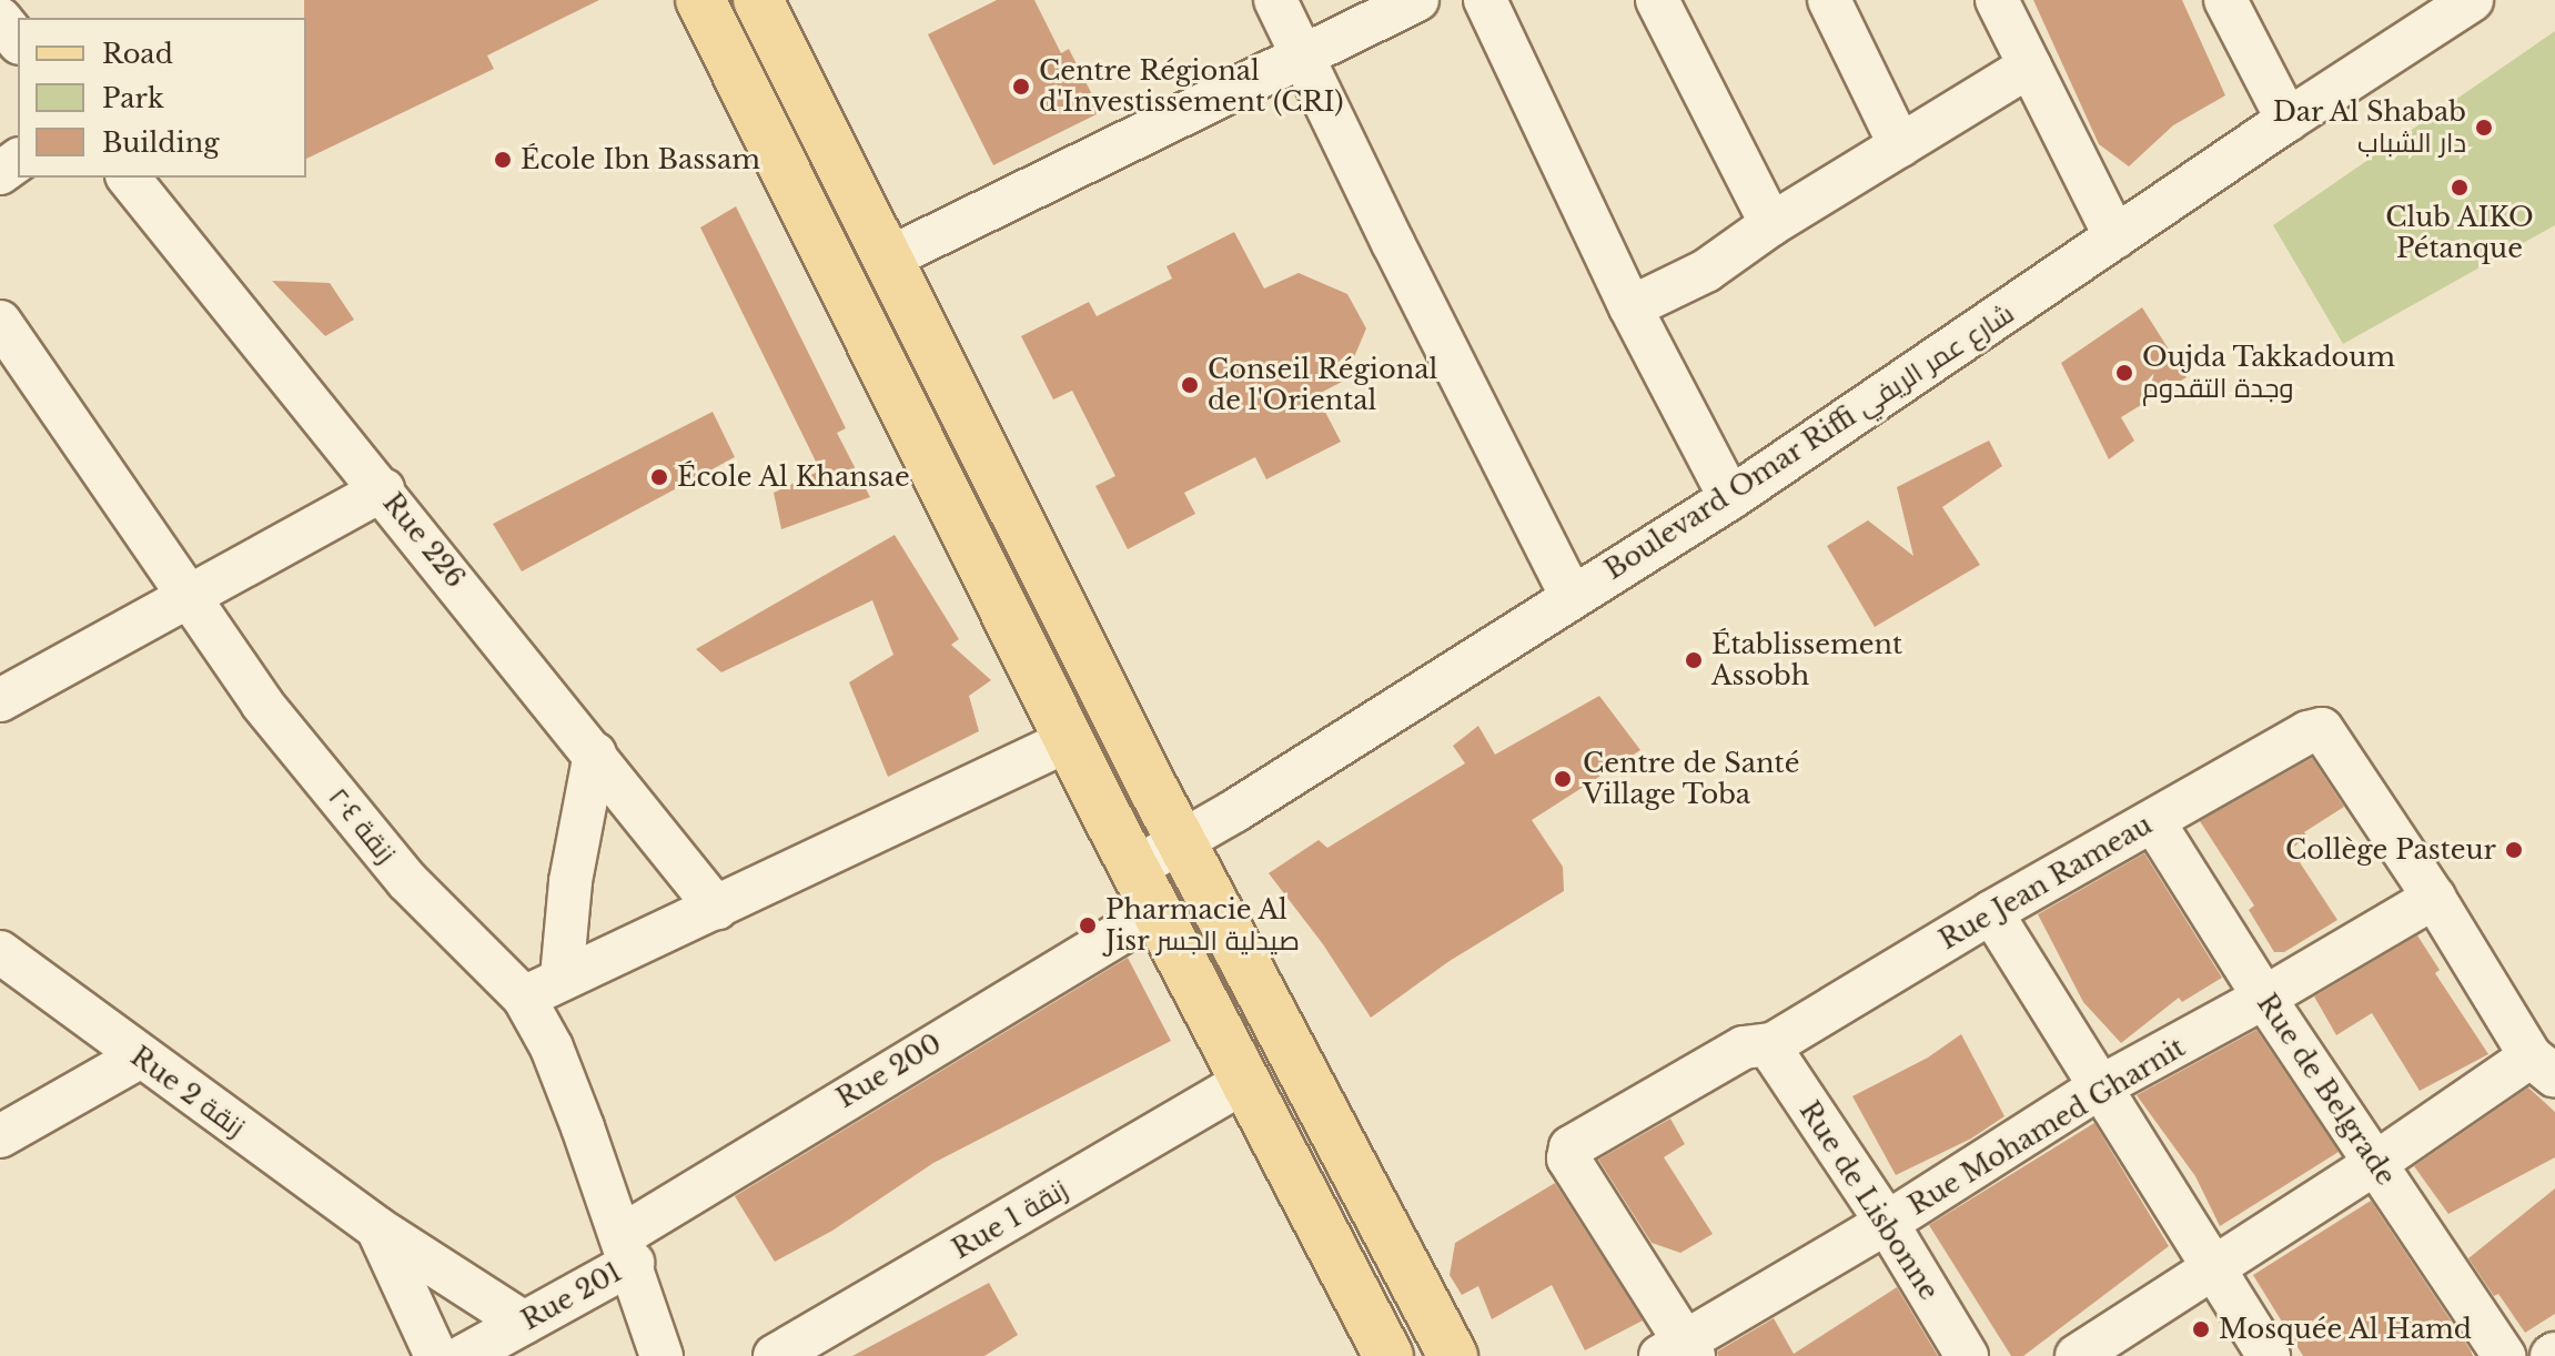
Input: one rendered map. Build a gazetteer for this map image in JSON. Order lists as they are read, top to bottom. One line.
{"streets":{"street":["Boulevard Omar Riffi شارع عمر الريفي","Rue 226","زنقة ٢٠٤","Rue Jean Rameau","Rue 200","Rue de Belgrade","Rue 2 زنقة","Rue Mohamed Gharnit","Rue de Lisbonne","Rue 1 زنقة","Rue 201"]},"crossings":[["زنقة ٢٠٤","Rue 200"],["زنقة ٢٠٤","Rue 201"],["Rue Jean Rameau","Rue de Belgrade"],["Rue Jean Rameau","Rue Mohamed Gharnit"],["Rue Jean Rameau","Rue de Lisbonne"],["Rue 200","Rue 201"],["Rue de Belgrade","Rue Mohamed Gharnit"],["Rue 2 زنقة","Rue 201"],["Rue Mohamed Gharnit","Rue de Lisbonne"]],"places":["Centre Régional d'Investissement (CRI)","Dar Al Shabab دار الشباب","École Ibn Bassam","Club AIKO Pétanque","Oujda Takkadoum وجدة التقدوم","Conseil Régional de l'Oriental","École Al Khansae","Établissement Assobh","Centre de Santé Village Toba","Collège Pasteur","Pharmacie Al Jisr صيدلية الجسر","Mosquée Al Hamd"],"legend":["Road","Park","Building"]}
